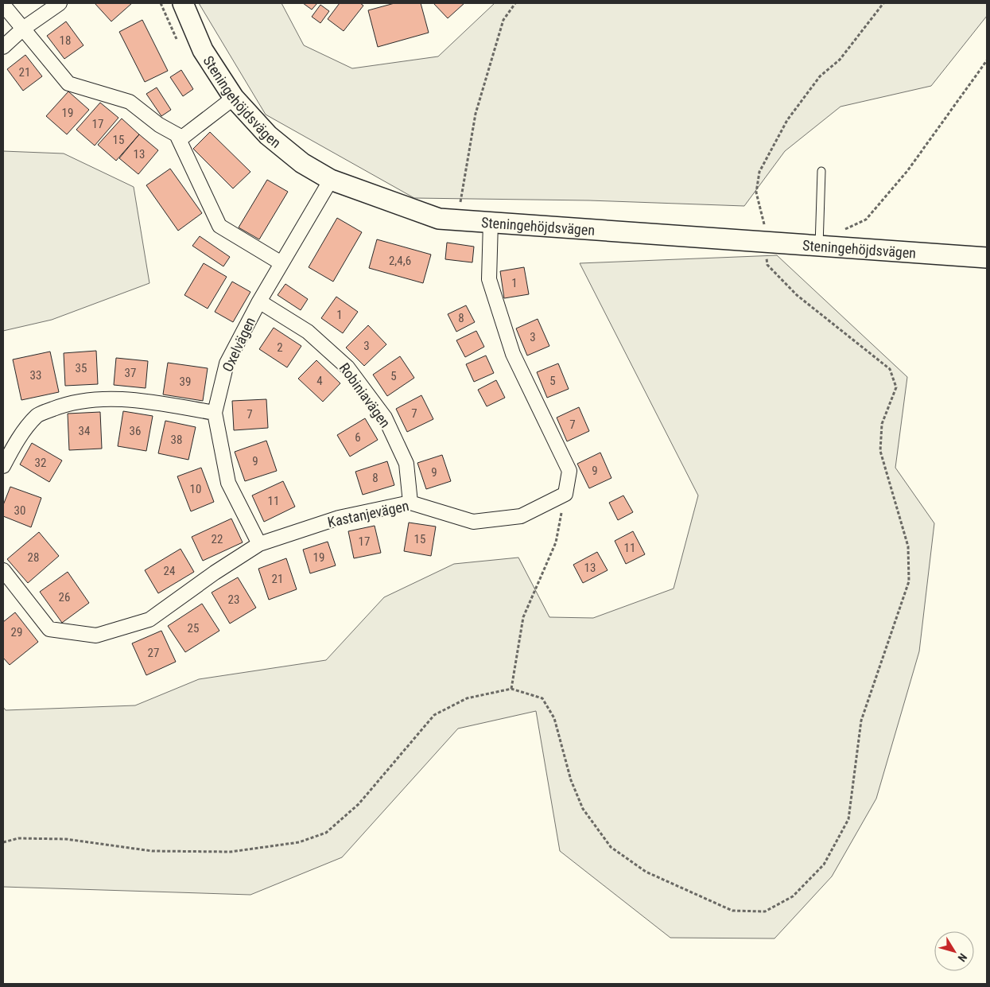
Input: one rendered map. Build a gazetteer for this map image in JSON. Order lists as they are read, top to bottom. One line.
{"streets":{"street":["Steningehöjdsvägen","Oxelvägen","Robiniavägen","Kastanjevägen"]},"crossings":[["Steningehöjdsvägen","Oxelvägen"],["Oxelvägen","Robiniavägen"],["Oxelvägen","Kastanjevägen"],["Robiniavägen","Kastanjevägen"]],"house_numbers":["18","21","19","17","15","13","2,4,6","1","1","8","3","3","2","35","37","33","5","4","5","39","7","7","7","34","36","6","38","9","32","9","9","8","10","11","30","22","15","17","11","28","19","13","24","21","26","23","25","29","27"],"north":"bottom right"}
